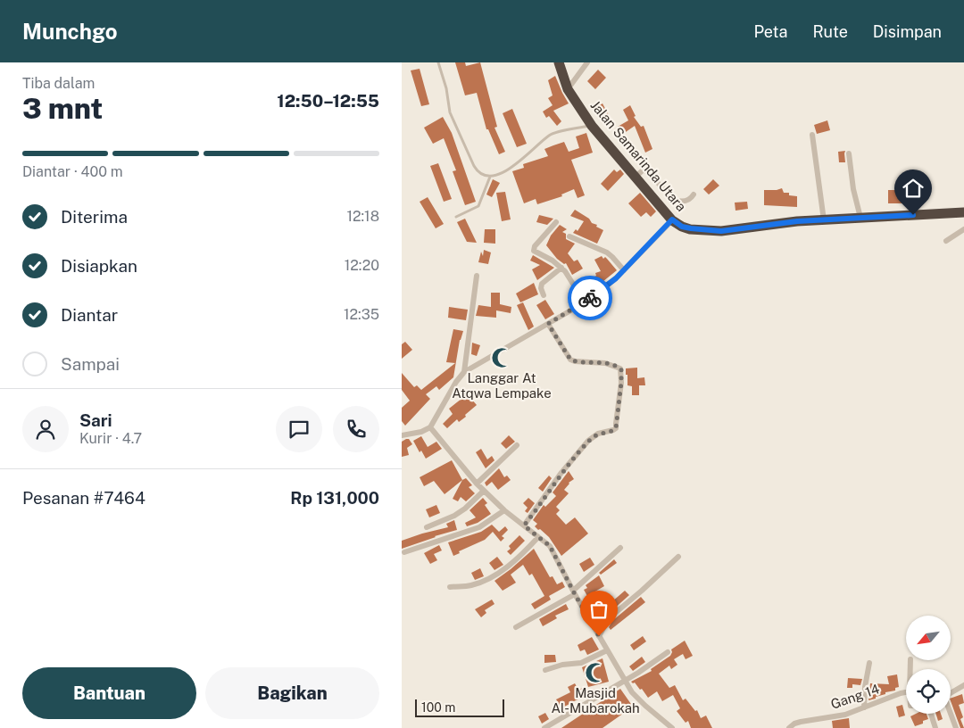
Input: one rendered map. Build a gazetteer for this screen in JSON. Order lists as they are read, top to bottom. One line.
{"streets":{"highway":["Jalan Samarinda Utara"],"street":["Gang 14"]},"places":{"mosque":["Langgar At Atqwa Lempake","Masjid Al-Mubarokah"]},"scale_bar":"100 m","north":"bottom left","page":{"header":"Munchgo","nav":["Peta","Rute","Disimpan"],"heading":["3 mnt","Tiba dalam","12:50–12:55"],"panel":["Sari","Kurir · 4.7","Pesanan #7464","Rp 131,000"],"bar":"Diantar · 400 m","list":[["Diterima","12:18"],["Disiapkan","12:20"],["Diantar","12:35"],"Sampai"],"buttons":["Bantuan","Bagikan"],"scale":"100 m"}}
